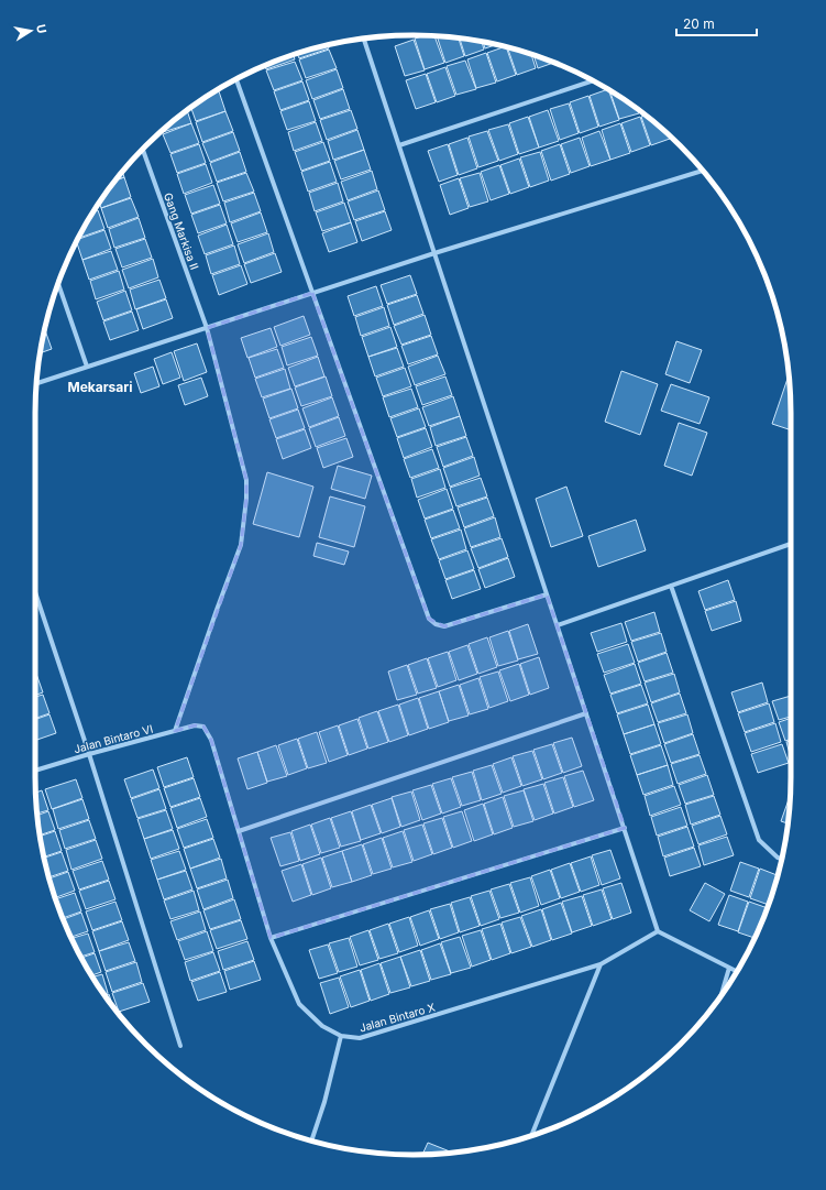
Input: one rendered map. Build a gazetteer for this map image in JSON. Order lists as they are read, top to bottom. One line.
{"streets":{"street":["Gang Markisa II","Jalan Bintaro VI","Jalan Bintaro X"]},"crossings":[["Gang Markisa II","Jalan Bintaro VI"],["Jalan Bintaro VI","Jalan Bintaro X"]],"districts":["Mekarsari"],"scale_bar":"20 m","north":"right"}
